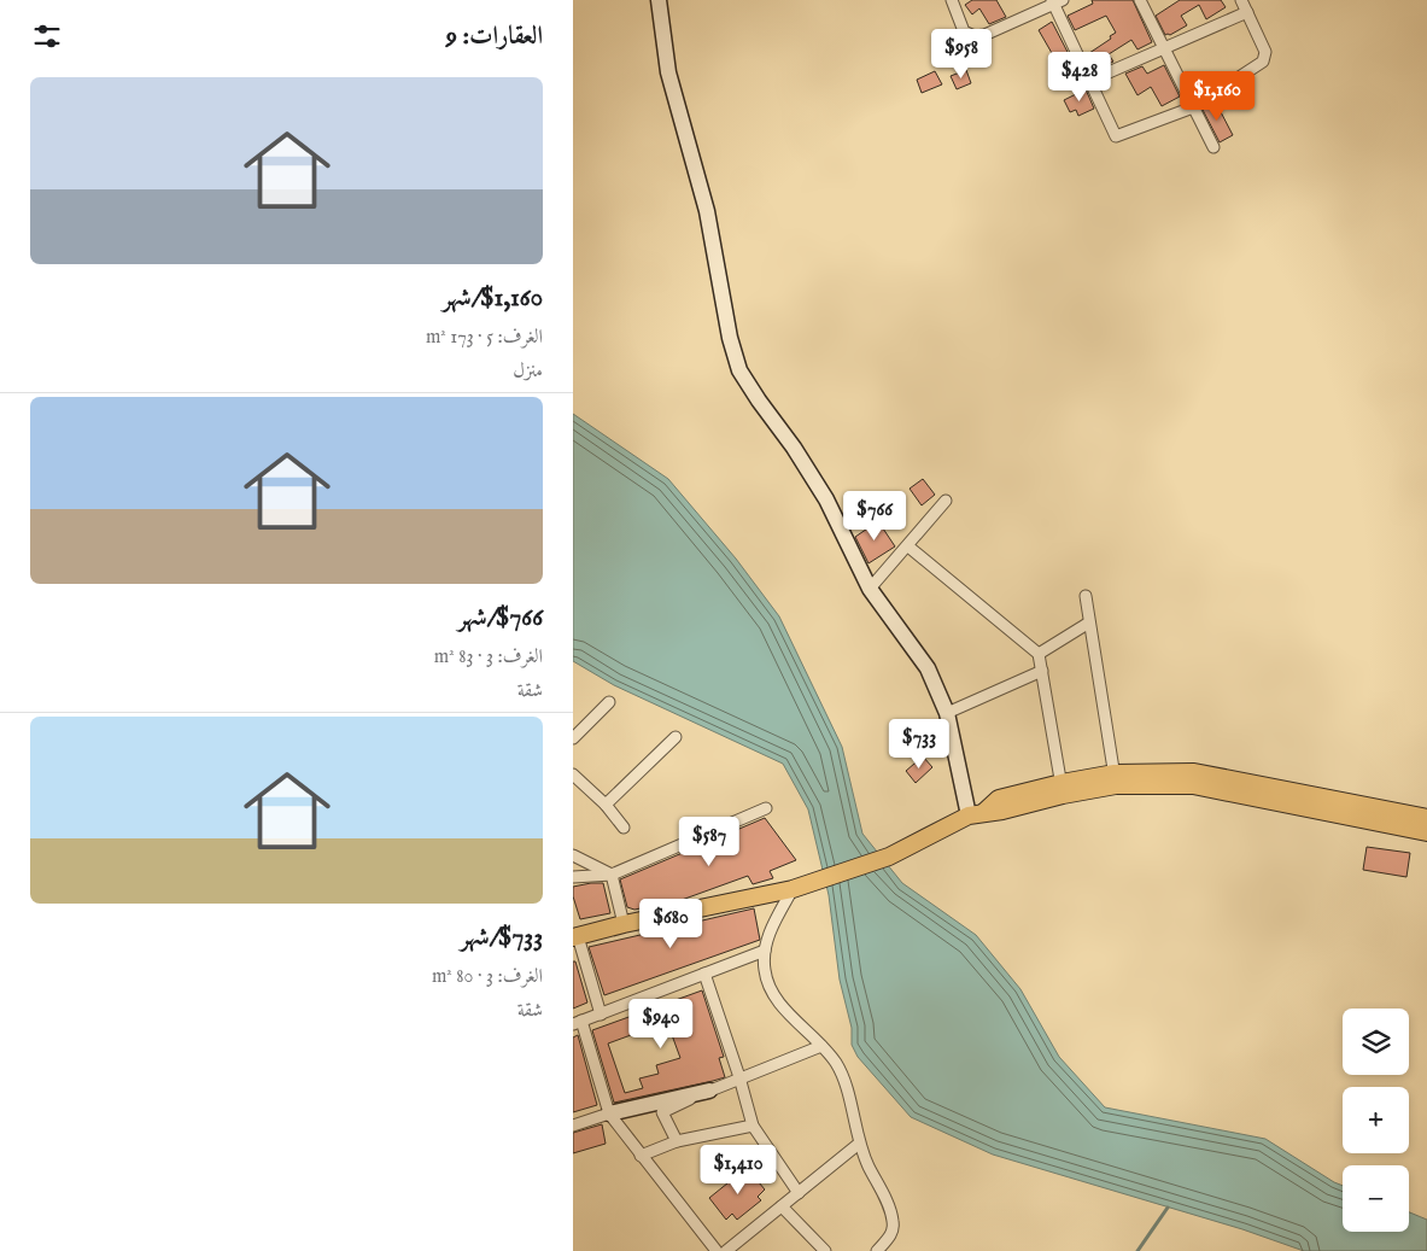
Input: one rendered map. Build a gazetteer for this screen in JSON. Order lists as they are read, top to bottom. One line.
{"page":{"heading":"العقارات: 9","price":["$958","$428","$1,160","$766","$733","$587","$680","$940","$1,410"],"list":[{"name":"$1,160/شهر","note":"الغرف: 5 · 173 m² · منزل"},{"name":"$766/شهر","note":"الغرف: 3 · 83 m² · شقة"},{"name":"$733/شهر","note":"الغرف: 3 · 80 m² · شقة"}],"map_buttons":["+","−"]}}
